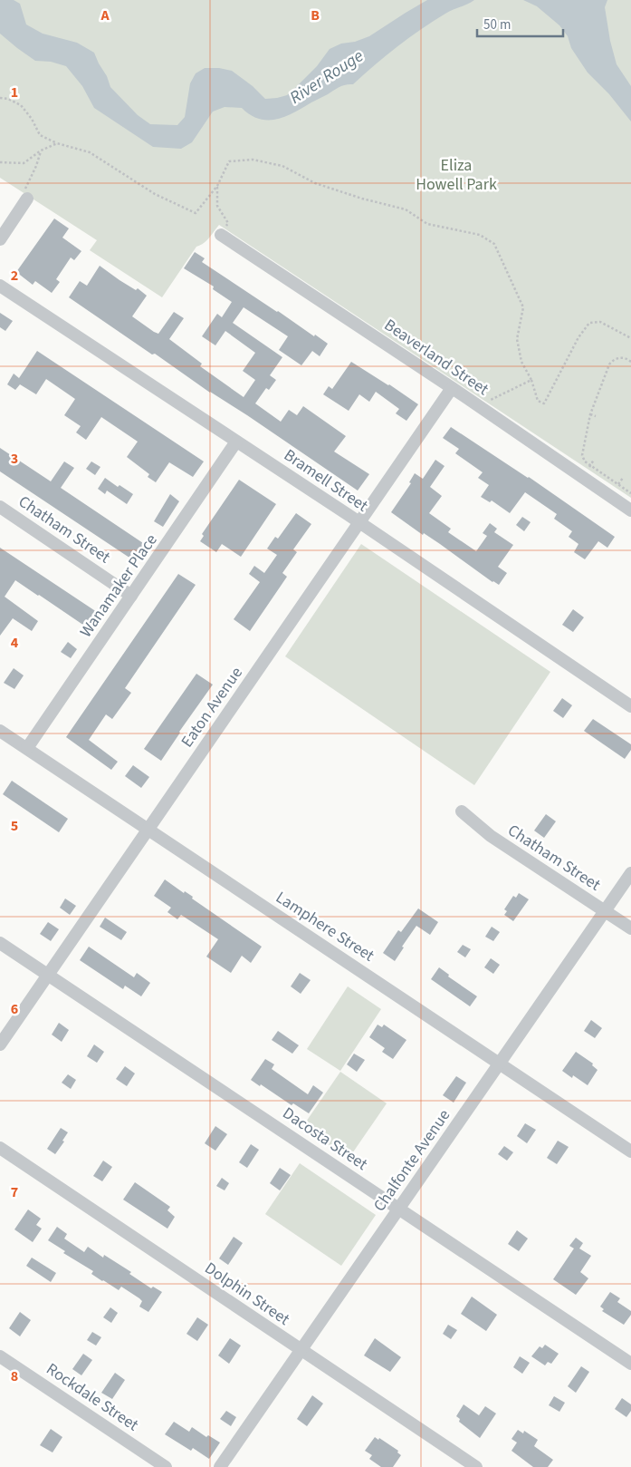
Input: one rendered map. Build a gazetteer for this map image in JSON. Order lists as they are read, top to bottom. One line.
{"streets":{"street":["Beaverland Street","Bramell Street","Chatham Street","Wanamaker Place","Eaton Avenue","Lamphere Street","Dacosta Street","Chalfonte Avenue","Dolphin Street","Rockdale Street"]},"crossings":[["Beaverland Street","Eaton Avenue"],["Bramell Street","Wanamaker Place"],["Bramell Street","Eaton Avenue"],["Chatham Street","Wanamaker Place"],["Chatham Street","Chalfonte Avenue"],["Wanamaker Place","Lamphere Street"],["Eaton Avenue","Lamphere Street"],["Eaton Avenue","Dacosta Street"],["Lamphere Street","Chalfonte Avenue"],["Dacosta Street","Chalfonte Avenue"],["Chalfonte Avenue","Dolphin Street"]],"water":["River Rouge"],"parks":["Eliza Howell Park"],"scale_bar":"50 m","grid":{"columns":["A","B"],"rows":["1","2","3","4","5","6","7","8"]}}
